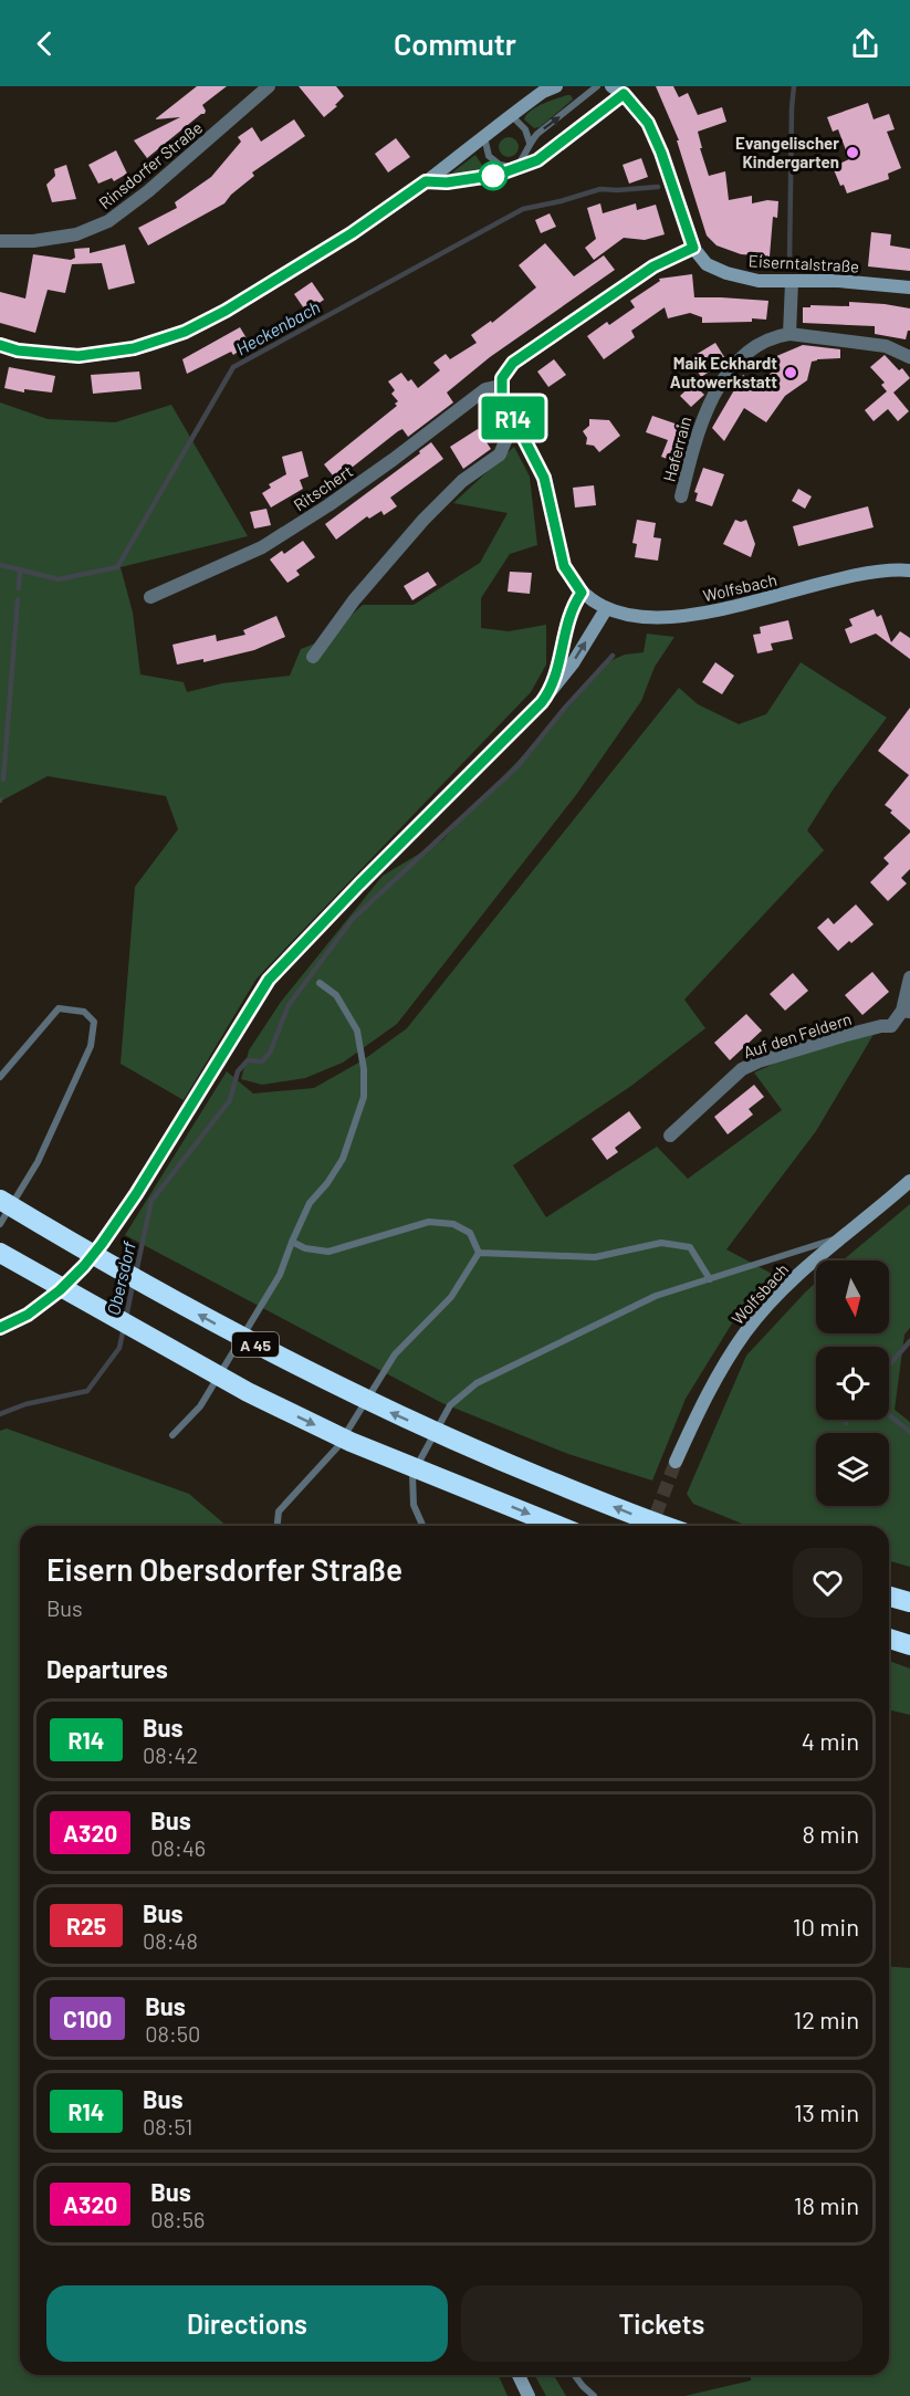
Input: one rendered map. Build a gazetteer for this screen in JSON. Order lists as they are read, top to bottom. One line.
{"streets":{"highway":["A 45"],"main road":["Eiserntalstraße","Wolfsbach"],"street":["Rinsdorfer Straße","Haferrain","Ritschert","Auf den Feldern"]},"water":["Heckenbach","Obersdorf"],"places":["Evangelischer Kindergarten","Maik Eckhardt Autowerkstatt"],"lines":["bus line R14"],"north":"bottom","page":{"header":"Commutr","on_map":"R14","heading":[["Eisern Obersdorfer Straße","Bus"],"Departures"],"list":[{"mark":"R14","name":"Bus","note":"08:42","value":"4 min"},{"mark":"A320","name":"Bus","note":"08:46","value":"8 min"},{"mark":"R25","name":"Bus","note":"08:48","value":"10 min"},{"mark":"C100","name":"Bus","note":"08:50","value":"12 min"},{"mark":"R14","name":"Bus","note":"08:51","value":"13 min"},{"mark":"A320","name":"Bus","note":"08:56","value":"18 min"}],"buttons":["Directions","Tickets"]}}
